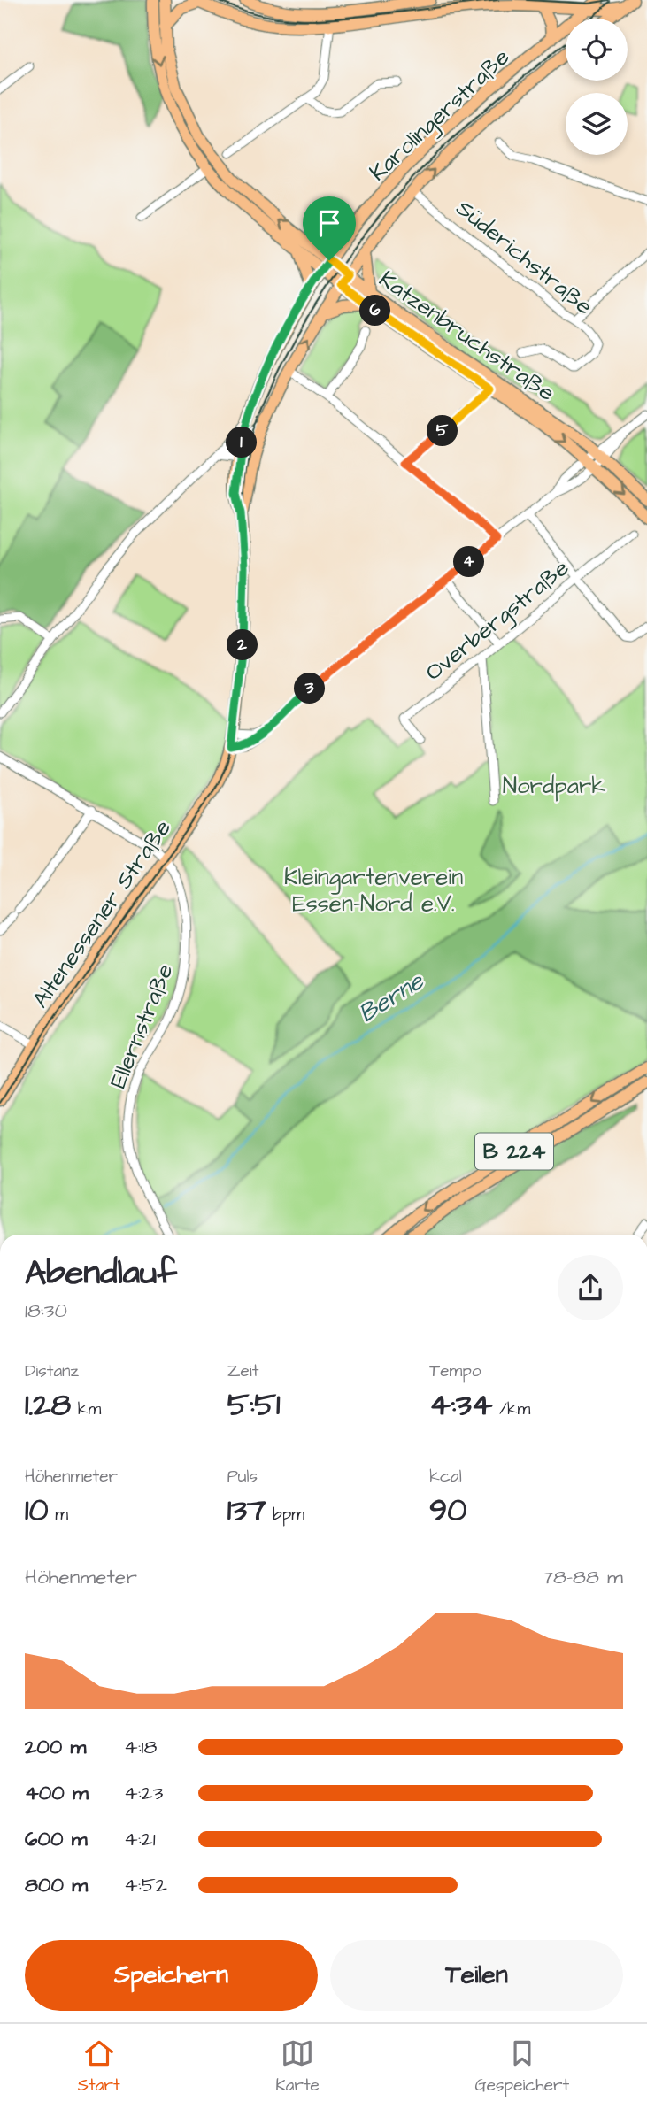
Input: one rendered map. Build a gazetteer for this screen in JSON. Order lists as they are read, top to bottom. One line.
{"streets":{"main road":["Karolingerstraße","Katzenbruchstraße","Altenessener Straße","B 224"],"street":["Süderichstraße","Overbergstraße","Ellernstraße"]},"crossings":[["Karolingerstraße","Süderichstraße"],["Karolingerstraße","Katzenbruchstraße"],["Altenessener Straße","Ellernstraße"]],"water":["Berne"],"parks":["Nordpark","Kleingartenverein Essen-Nord e.V."],"page":{"pins":["6","5","1","4","2","3"],"heading":["Abendlauf","18:30"],"stats":[["Distanz","1.28 km"],["Zeit","5:51"],["Tempo","4:34 /km"],["Höhenmeter","10 m"],["Puls","137 bpm"],["kcal","90"]],"chart":["Höhenmeter","78–88 m"],"list":[{"name":"200 m","note":"4:18"},{"name":"400 m","note":"4:23"},{"name":"600 m","note":"4:21"},{"name":"800 m","note":"4:52"}],"buttons":["Speichern","Teilen"],"tabs":["Start","Karte","Gespeichert"]}}
